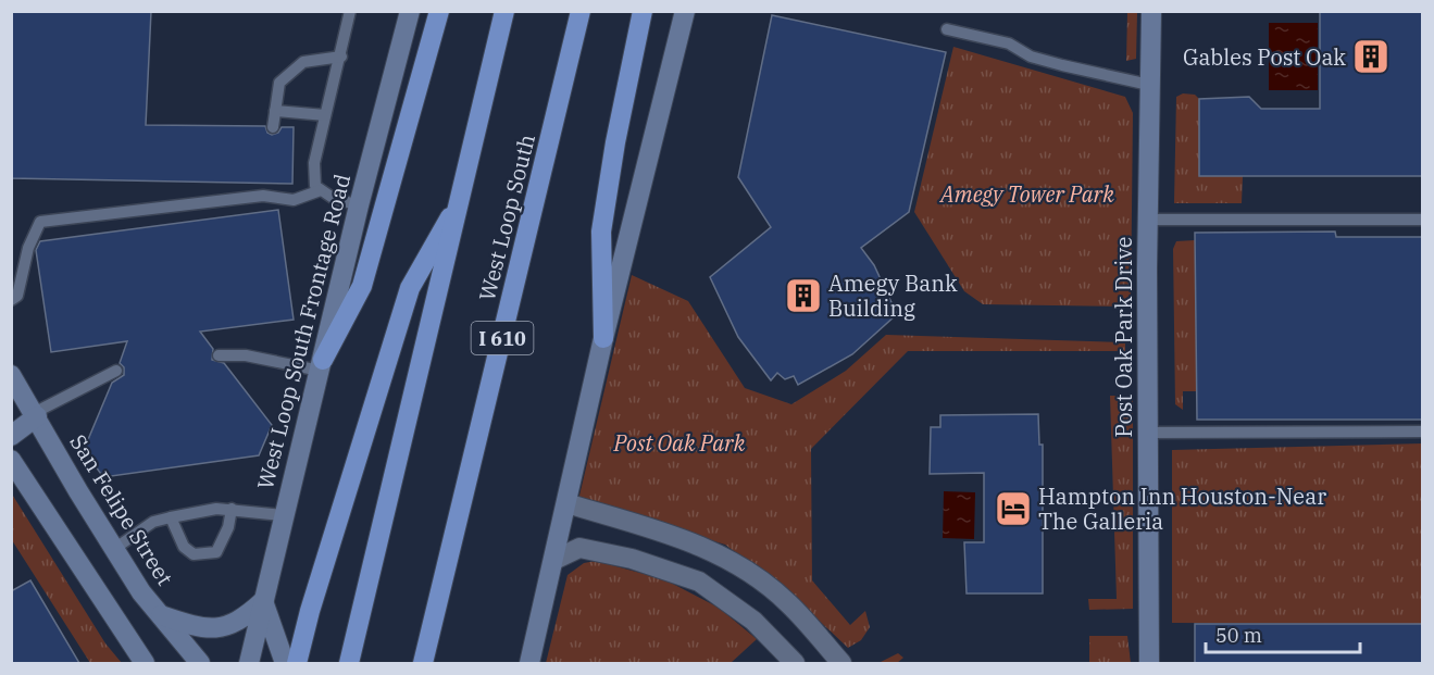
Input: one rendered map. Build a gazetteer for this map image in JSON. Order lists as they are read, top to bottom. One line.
{"streets":{"highway":["West Loop South","I 610"],"main road":["West Loop South Frontage Road","Post Oak Park Drive","San Felipe Street"]},"parks":["Amegy Tower Park","Post Oak Park"],"places":{"building":["Gables Post Oak","Amegy Bank Building"],"hotel":["Hampton Inn Houston-Near The Galleria"]},"scale_bar":"50 m"}
